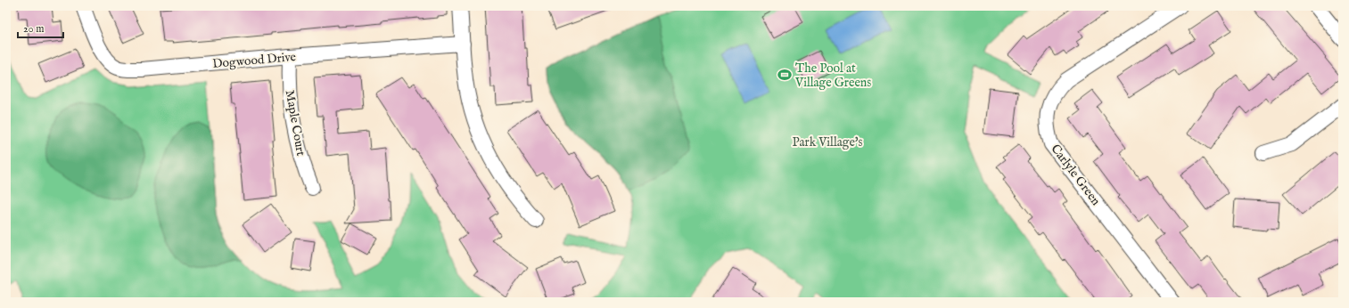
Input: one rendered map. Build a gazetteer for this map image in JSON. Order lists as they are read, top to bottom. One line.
{"streets":{"street":["Dogwood Drive","Maple Court","Carlyle Green"]},"crossings":[["Dogwood Drive","Maple Court"]],"parks":["Park Village's"],"places":{"sports":["The Pool at Village Greens"]},"scale_bar":"20 m"}
